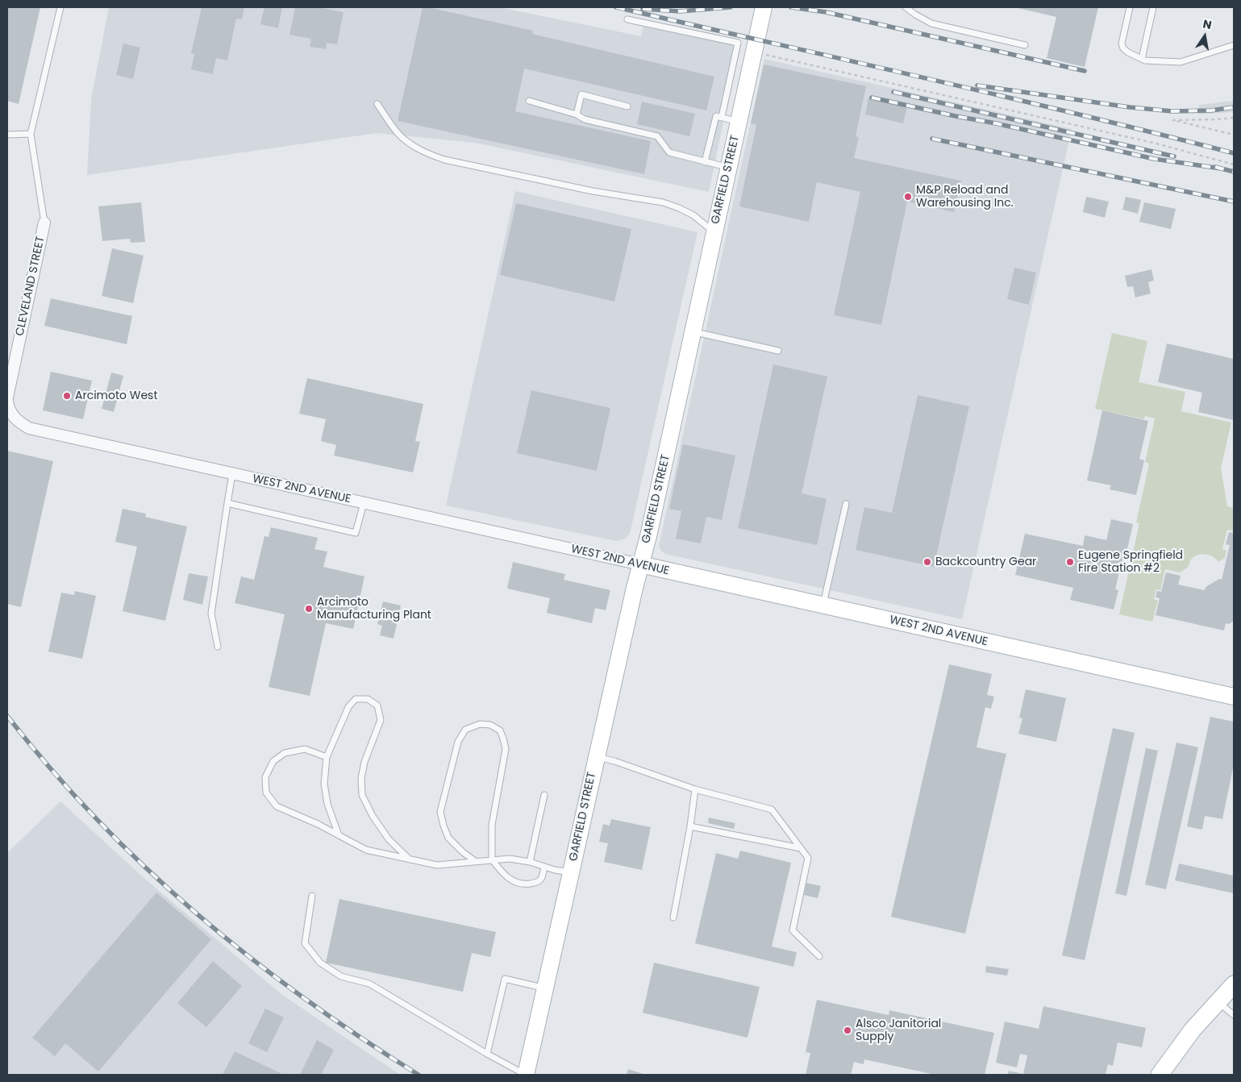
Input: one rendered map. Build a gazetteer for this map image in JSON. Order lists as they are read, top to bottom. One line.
{"streets":{"street":["GARFIELD STREET","CLEVELAND STREET","WEST 2ND AVENUE"]},"crossings":[["GARFIELD STREET","WEST 2ND AVENUE"]],"places":["M&P Reload and Warehousing Inc.","Arcimoto West","Backcountry Gear","Eugene Springfield Fire Station #2","Arcimoto Manufacturing Plant","Alsco Janitorial Supply"],"north":"top"}
